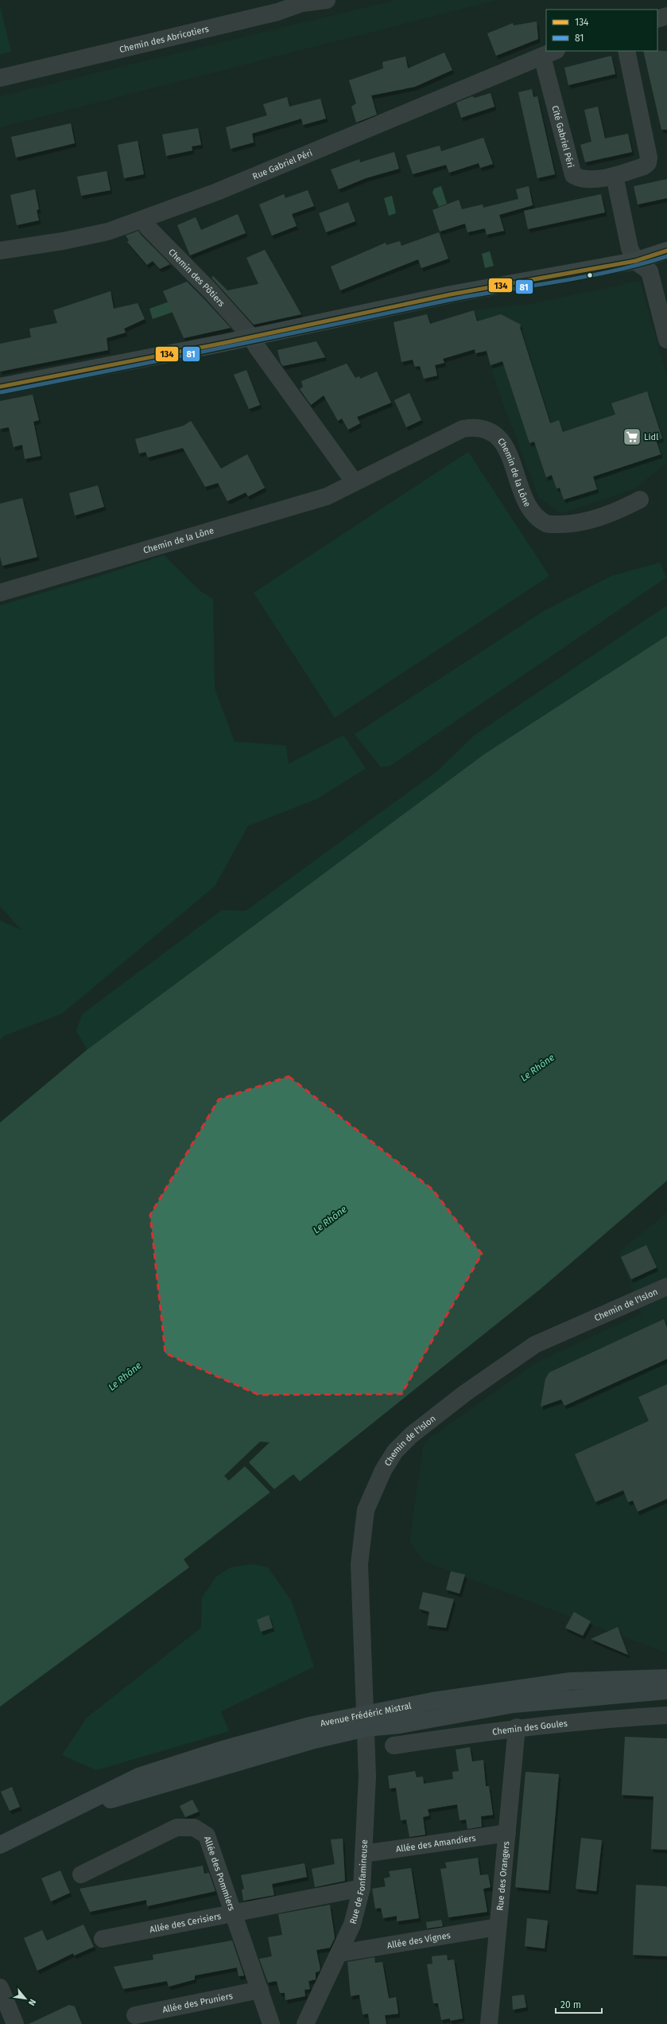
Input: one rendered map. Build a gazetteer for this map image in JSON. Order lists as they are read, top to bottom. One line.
{"streets":{"main road":["Avenue Frédéric Mistral"],"street":["Chemin des Abricotiers","Cité Gabriel Péri","Rue Gabriel Péri","Chemin des Pôtiers","Chemin de la Lône","Chemin de l'Islon","Chemin des Goules","Allée des Amandiers","Allée des Pommiers","Rue des Orangers","Rue de Fonfamineuse","Allée des Cerisiers","Allée des Vignes","Allée des Pruniers"]},"crossings":[["Cité Gabriel Péri","Rue Gabriel Péri"],["Rue Gabriel Péri","Chemin des Pôtiers"],["Chemin de l'Islon","Avenue Frédéric Mistral"],["Chemin de l'Islon","Rue de Fonfamineuse"],["Avenue Frédéric Mistral","Rue de Fonfamineuse"],["Chemin des Goules","Rue des Orangers"],["Allée des Amandiers","Rue des Orangers"],["Allée des Amandiers","Rue de Fonfamineuse"],["Allée des Pommiers","Allée des Cerisiers"],["Allée des Pommiers","Allée des Pruniers"],["Rue des Orangers","Allée des Vignes"],["Rue de Fonfamineuse","Allée des Cerisiers"],["Rue de Fonfamineuse","Allée des Vignes"]],"water":["Le Rhône"],"places":{"supermarket":["Lidl"]},"lines":["transit line 134","transit line 81"],"legend":["134","81"],"scale_bar":"20 m","north":"bottom right"}
